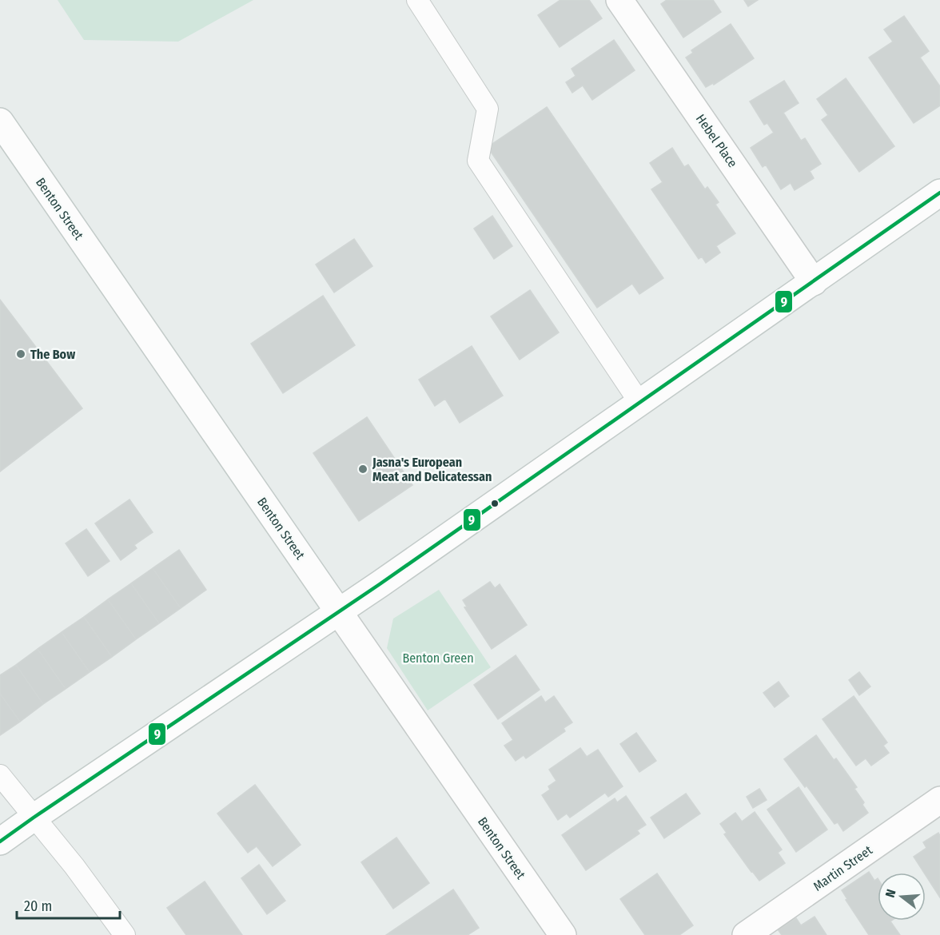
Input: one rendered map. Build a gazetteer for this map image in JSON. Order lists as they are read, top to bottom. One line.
{"streets":{"main road":["Hebel Place","Benton Street","Martin Street"]},"parks":["Benton Green"],"places":["The Bow","Jasna's European Meat and Delicatessan"],"lines":["transit line 9"],"scale_bar":"20 m","north":"left"}
